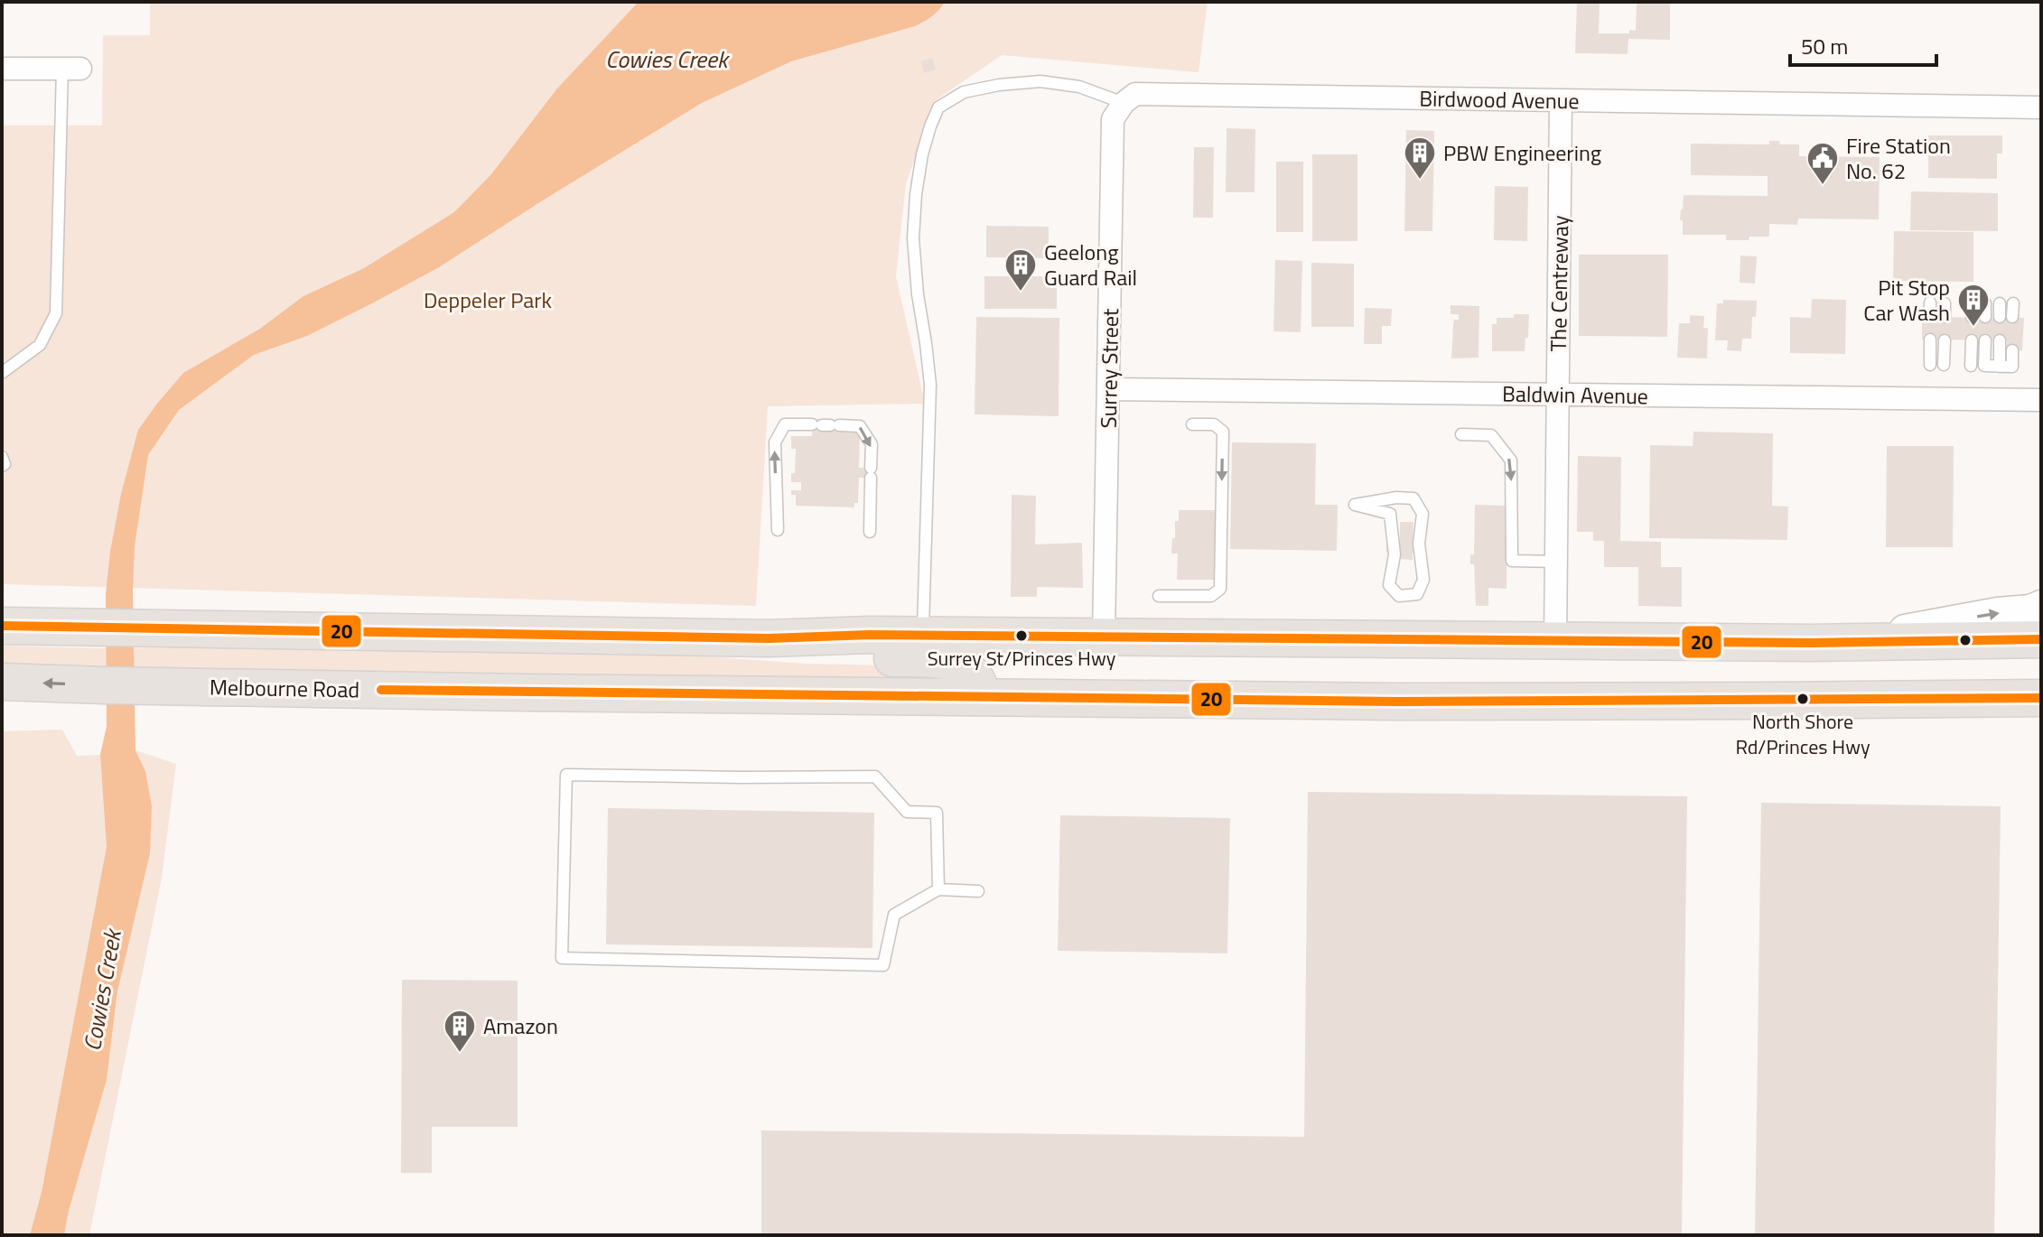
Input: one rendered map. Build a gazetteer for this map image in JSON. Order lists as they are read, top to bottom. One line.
{"streets":{"highway":["Melbourne Road"],"street":["Birdwood Avenue","The Centreway","Surrey Street","Baldwin Avenue"]},"crossings":[["Birdwood Avenue","The Centreway"],["Birdwood Avenue","Surrey Street"],["The Centreway","Baldwin Avenue"],["Surrey Street","Baldwin Avenue"]],"water":["Cowies Creek"],"parks":["Deppeler Park"],"places":{"building":["PBW Engineering","Geelong Guard Rail","Pit Stop Car Wash","Amazon"],"public building":["Fire Station No. 62"],"other":["Surrey St/Princes Hwy","North Shore Rd/Princes Hwy"]},"lines":["transit line 20"],"scale_bar":"50 m"}
